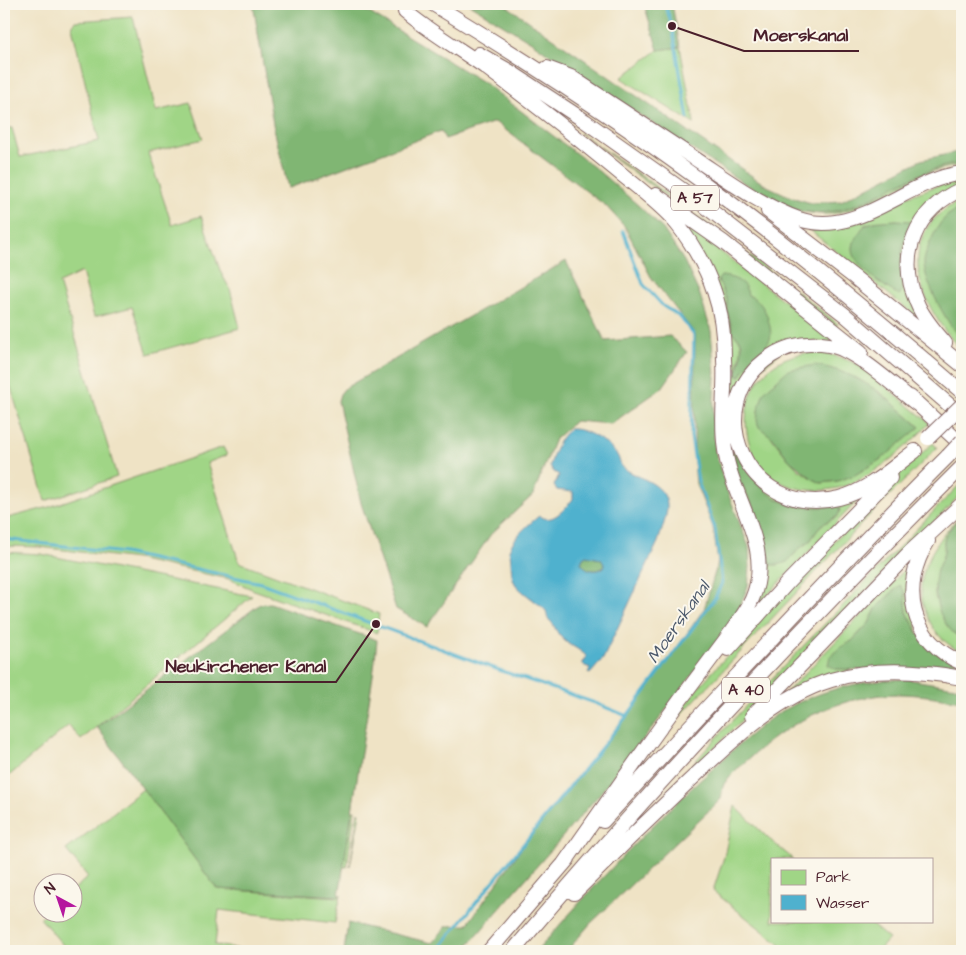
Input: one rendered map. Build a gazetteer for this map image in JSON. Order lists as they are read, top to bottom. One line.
{"streets":{"highway":["A 57","A 40"]},"water":["Moerskanal"],"places":["Moerskanal","Neukirchener Kanal"],"legend":["Park","Wasser"],"north":"top left"}
